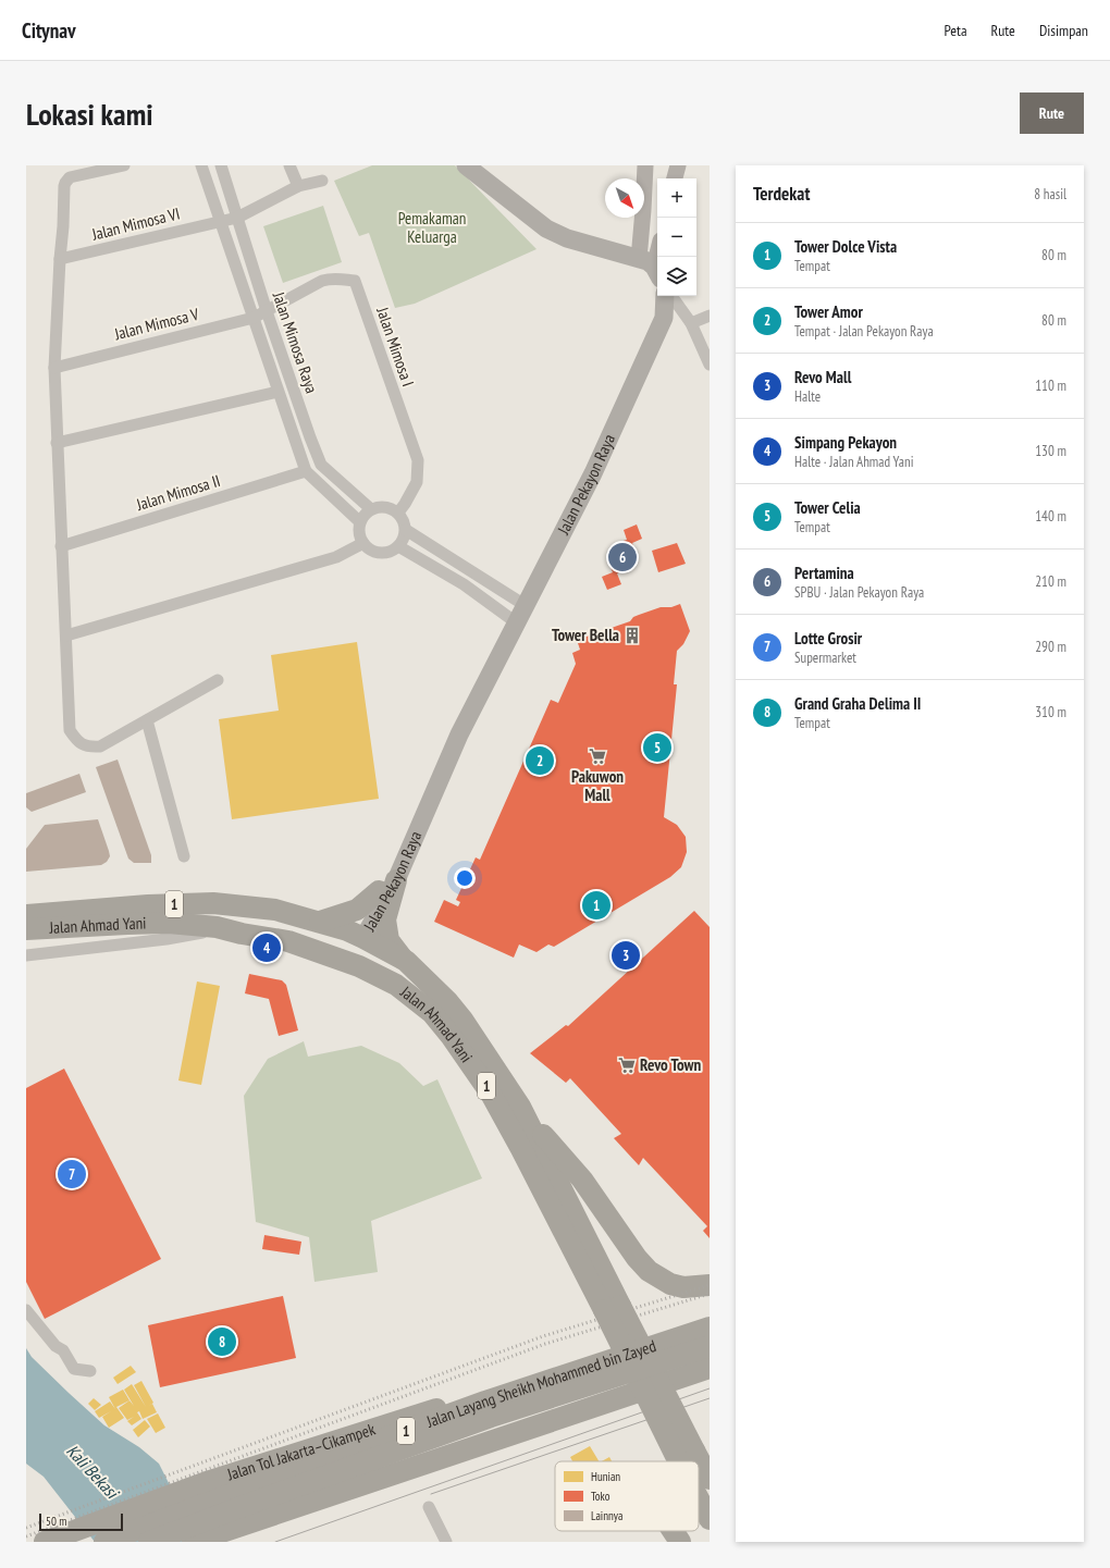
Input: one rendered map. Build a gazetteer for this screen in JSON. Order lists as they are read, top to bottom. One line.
{"streets":{"highway":["1","Jalan Ahmad Yani","Jalan Layang Sheikh Mohammed bin Zayed","Jalan Tol Jakarta–Cikampek"],"main road":["Jalan Pekayon Raya"],"street":["Jalan Mimosa VI","Jalan Mimosa V","Jalan Mimosa Raya","Jalan Mimosa I","Jalan Mimosa II"]},"crossings":[["Jalan Mimosa VI","Jalan Mimosa Raya"],["Jalan Mimosa V","Jalan Mimosa Raya"],["Jalan Mimosa V","Jalan Mimosa I"],["Jalan Mimosa Raya","Jalan Mimosa I"],["Jalan Pekayon Raya","Jalan Ahmad Yani"]],"water":["Kali Bekasi"],"parks":["Pemakaman Keluarga"],"places":{"building":["Tower Bella"],"supermarket":["Pakuwon Mall","Revo Town"]},"legend":["Hunian","Toko","Lainnya"],"scale_bar":"50 m","north":"bottom right","page":{"header":"Citynav","nav":["Peta","Rute","Disimpan"],"buttons":"Rute","title":"Lokasi kami","heading":["Terdekat","8 hasil"],"map_buttons":["+","−"],"list":[{"mark":"1","name":"Tower Dolce Vista","note":"Tempat","value":"80 m"},{"mark":"2","name":"Tower Amor","note":"Tempat · Jalan Pekayon Raya","value":"80 m"},{"mark":"3","name":"Revo Mall","note":"Halte","value":"110 m"},{"mark":"4","name":"Simpang Pekayon","note":"Halte · Jalan Ahmad Yani","value":"130 m"},{"mark":"5","name":"Tower Celia","note":"Tempat","value":"140 m"},{"mark":"6","name":"Pertamina","note":"SPBU · Jalan Pekayon Raya","value":"210 m"},{"mark":"7","name":"Lotte Grosir","note":"Supermarket","value":"290 m"},{"mark":"8","name":"Grand Graha Delima II","note":"Tempat","value":"310 m"}],"pins":["6","5","2","1","4","3","7","8"],"scale":"50 m"}}
